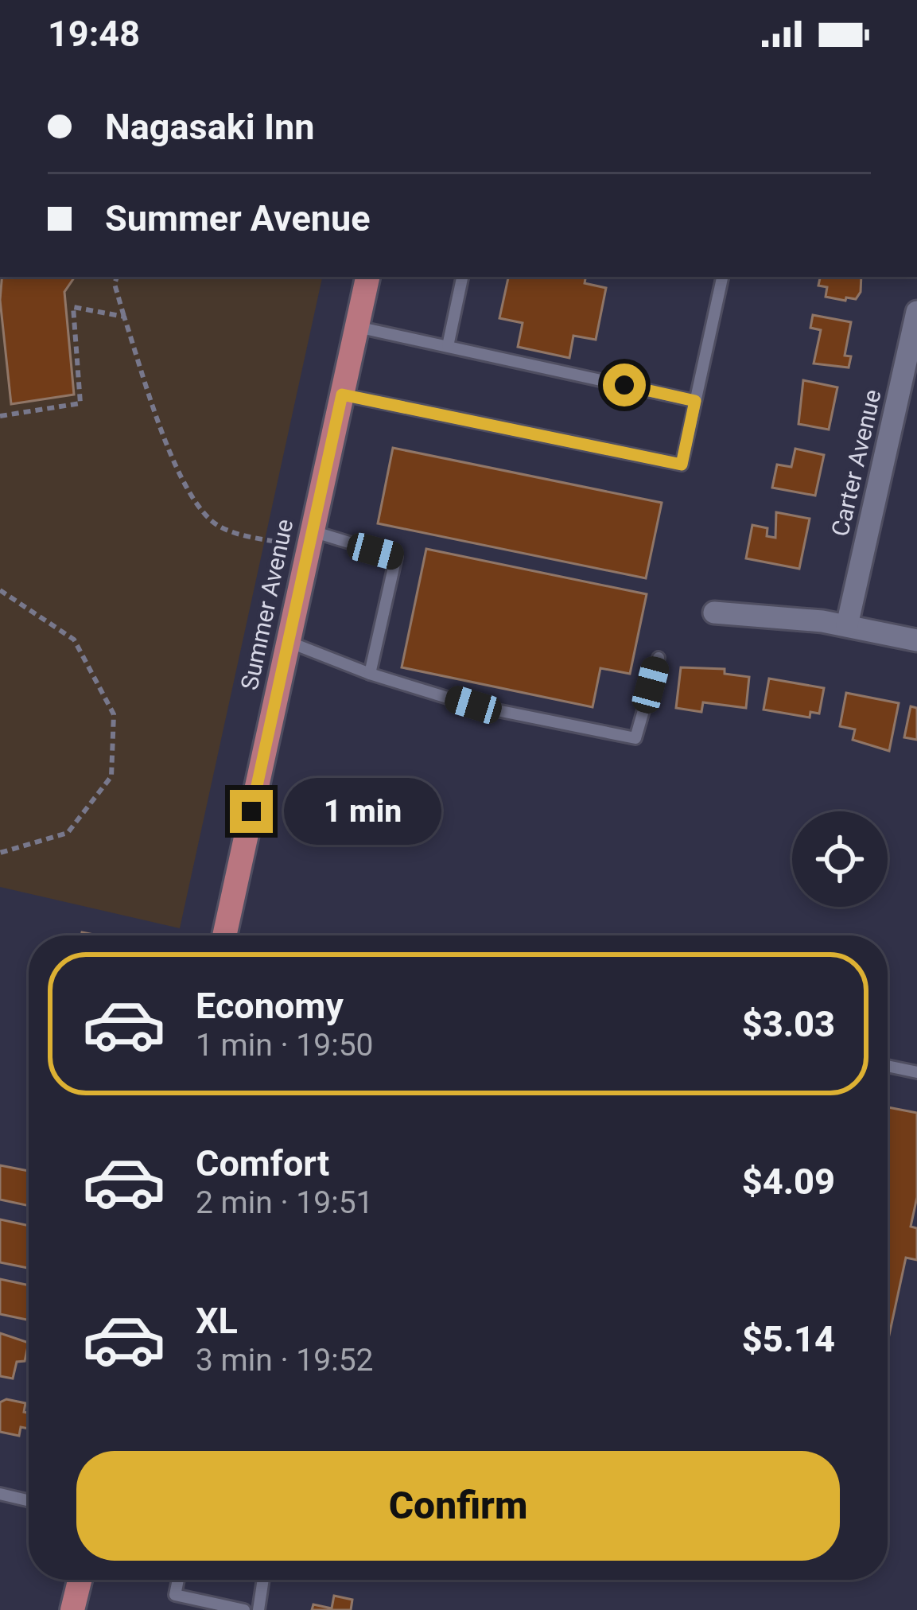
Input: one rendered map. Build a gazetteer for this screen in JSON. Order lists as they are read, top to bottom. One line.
{"streets":{"main road":["Summer Avenue"],"street":["Carter Avenue"]},"page":{"status":"19:48","banner":["Nagasaki Inn","Summer Avenue"],"bubble":"1 min","list":[{"name":"Economy","note":"1 min · 19:50","value":"$3.03"},{"name":"Comfort","note":"2 min · 19:51","value":"$4.09"},{"name":"XL","note":"3 min · 19:52","value":"$5.14"}],"buttons":"Confirm"}}
